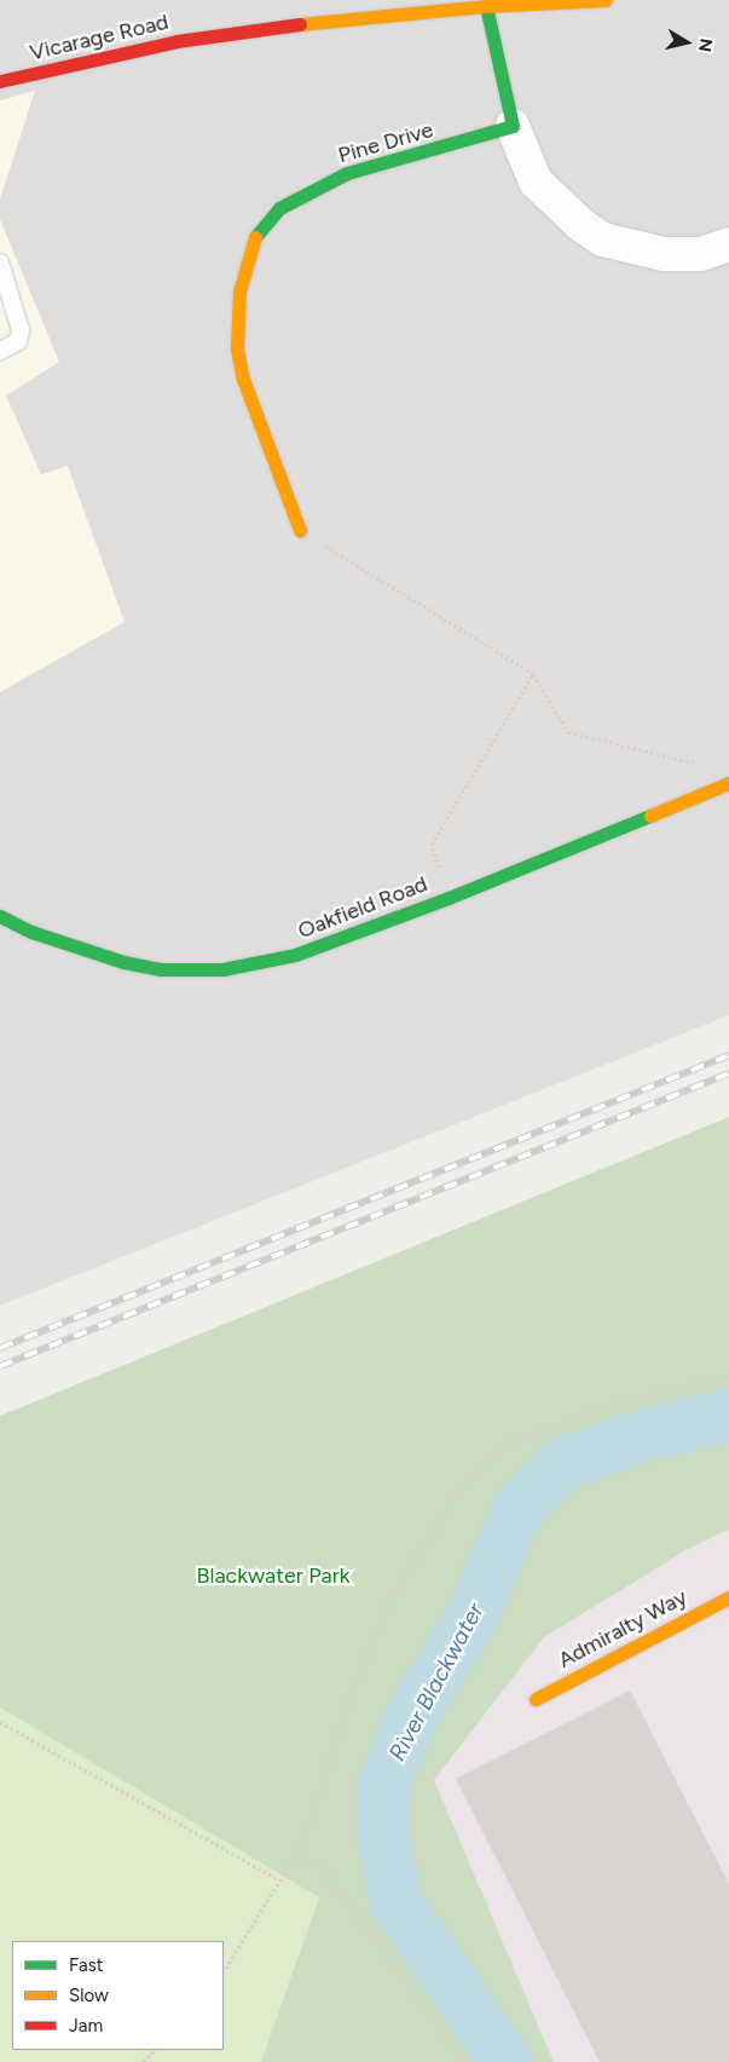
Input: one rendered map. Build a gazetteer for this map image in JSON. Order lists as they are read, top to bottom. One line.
{"streets":{"street":["Vicarage Road","Pine Drive","Oakfield Road","Admiralty Way"]},"water":["River Blackwater"],"parks":["Blackwater Park"],"legend":["Fast","Slow","Jam"],"north":"right"}
